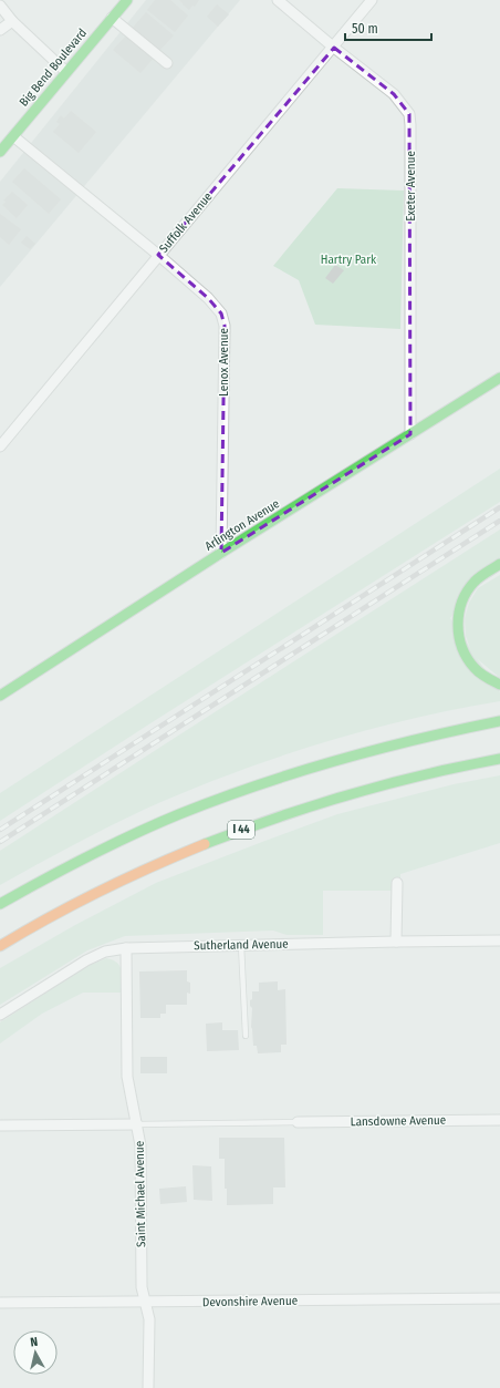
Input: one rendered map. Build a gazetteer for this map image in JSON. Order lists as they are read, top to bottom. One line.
{"streets":{"main road":["Big Bend Boulevard","Arlington Avenue","I 44"],"street":["Exeter Avenue","Suffolk Avenue","Lenox Avenue","Sutherland Avenue","Lansdowne Avenue","Saint Michael Avenue","Devonshire Avenue"]},"crossings":[["Big Bend Boulevard","Lenox Avenue"],["Exeter Avenue","Suffolk Avenue"],["Exeter Avenue","Arlington Avenue"],["Suffolk Avenue","Lenox Avenue"],["Lenox Avenue","Arlington Avenue"],["Sutherland Avenue","Saint Michael Avenue"],["Saint Michael Avenue","Devonshire Avenue"]],"parks":["Hartry Park"],"scale_bar":"50 m","north":"top"}
